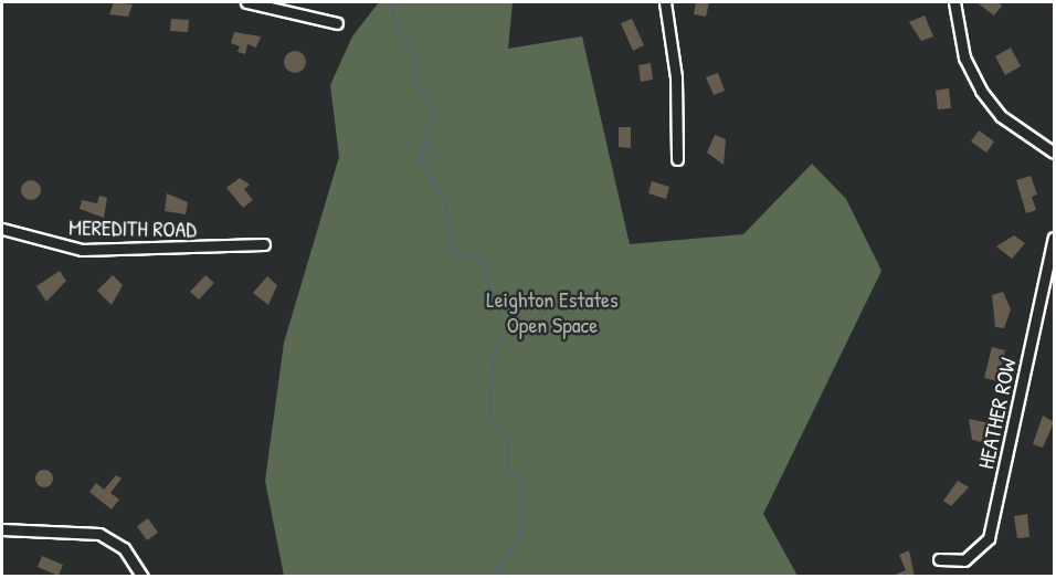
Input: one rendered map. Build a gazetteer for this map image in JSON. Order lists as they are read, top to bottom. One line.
{"streets":{"street":["MEREDITH ROAD","HEATHER ROW"]},"parks":["Leighton Estates Open Space"]}
